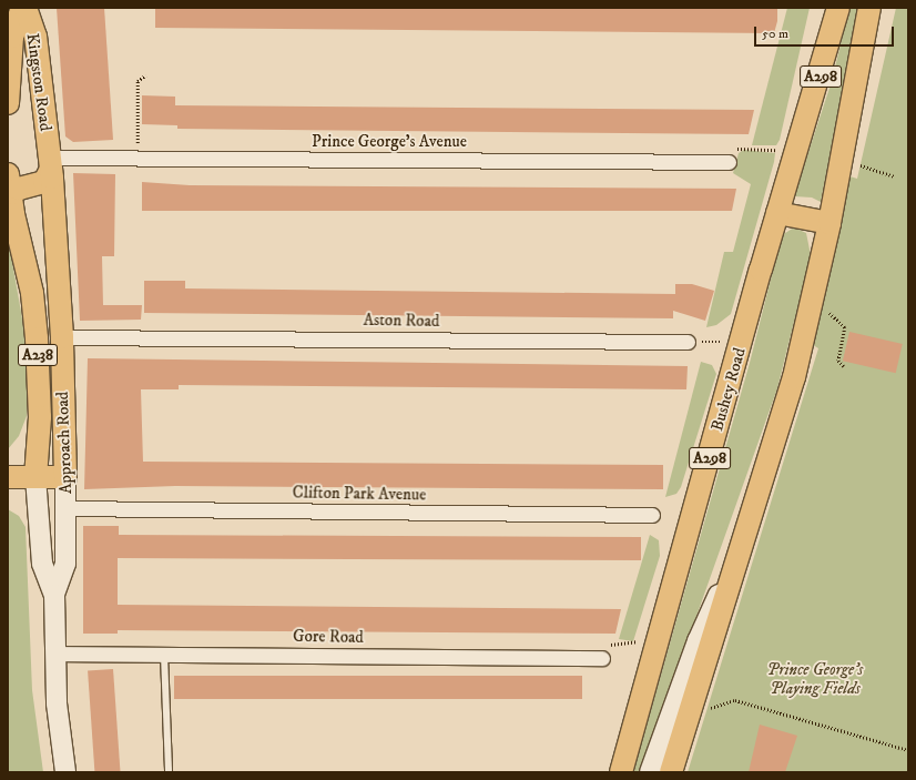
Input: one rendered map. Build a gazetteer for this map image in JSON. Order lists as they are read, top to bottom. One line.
{"streets":{"main road":["A298","Kingston Road","A238","Bushey Road","Approach Road"],"street":["Prince George's Avenue","Aston Road","Clifton Park Avenue","Gore Road"]},"crossings":[["Kingston Road","Prince George's Avenue"],["Kingston Road","A238"],["Kingston Road","Approach Road"],["Prince George's Avenue","A238"],["Prince George's Avenue","Approach Road"],["Aston Road","Approach Road"],["A238","Approach Road"],["Approach Road","Clifton Park Avenue"],["Approach Road","Gore Road"]],"parks":["Prince George's Playing Fields"],"scale_bar":"50 m"}
